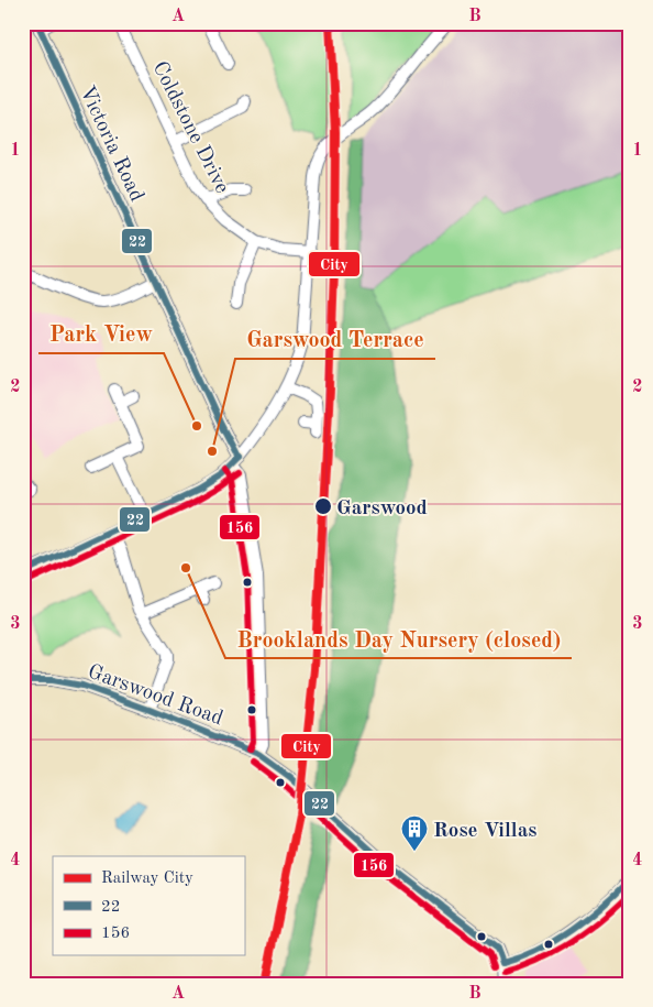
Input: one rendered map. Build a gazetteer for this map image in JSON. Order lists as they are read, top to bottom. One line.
{"streets":{"street":["Coldstone Drive","Victoria Road","Garswood Road"]},"crossings":[["Victoria Road","Garswood Road"]],"places":{"other":["Park View","Garswood Terrace","Garswood","Brooklands Day Nursery (closed)"],"building":["Rose Villas"]},"lines":["rail line City","transit line 22","transit line 156"],"legend":["Railway City","22","156"],"grid":{"columns":["A","B"],"rows":["1","2","3","4"]}}
